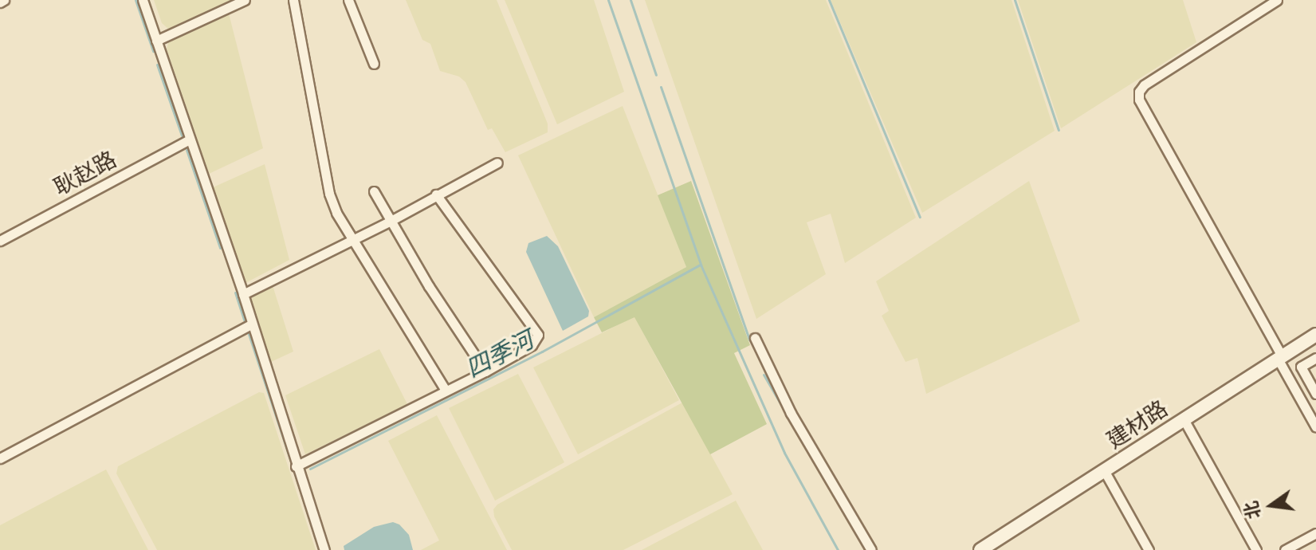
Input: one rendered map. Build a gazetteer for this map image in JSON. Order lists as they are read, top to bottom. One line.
{"streets":{"street":["耿赵路","建材路"]},"water":["四季河"],"north":"left"}
